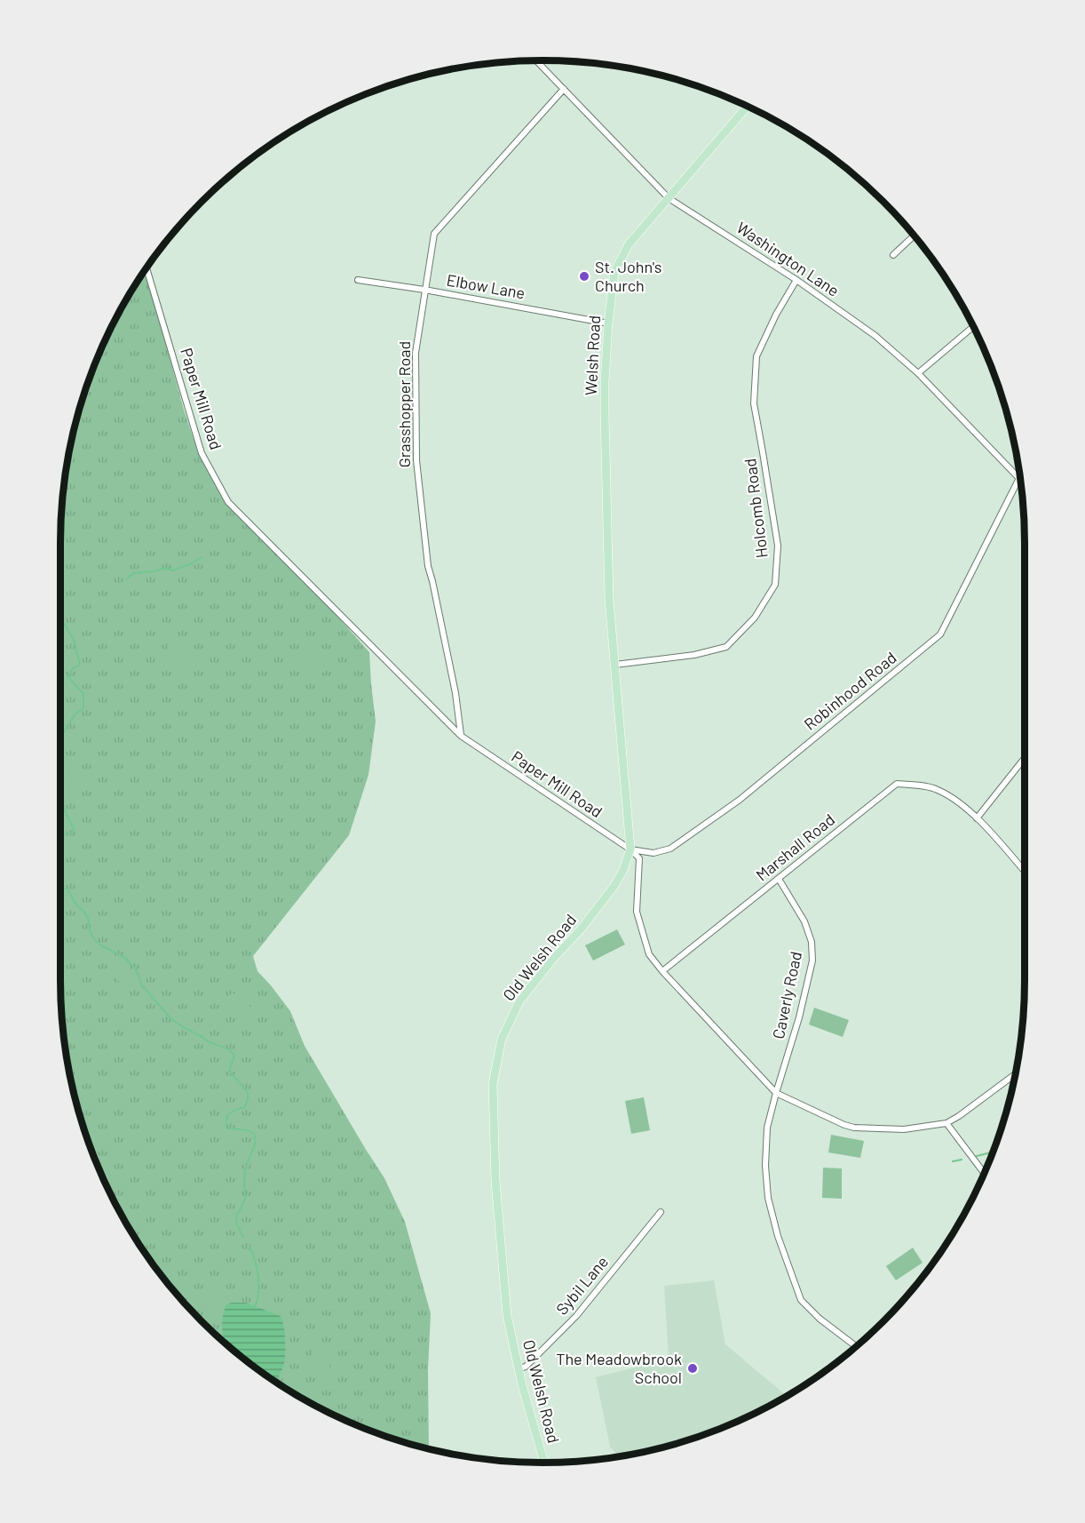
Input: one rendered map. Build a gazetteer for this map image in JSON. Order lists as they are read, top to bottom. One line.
{"streets":{"main road":["Welsh Road","Old Welsh Road"],"street":["Washington Lane","Elbow Lane","Paper Mill Road","Grasshopper Road","Holcomb Road","Robinhood Road","Marshall Road","Caverly Road","Sybil Lane"]},"crossings":[["Washington Lane","Welsh Road"],["Washington Lane","Grasshopper Road"],["Washington Lane","Holcomb Road"],["Washington Lane","Robinhood Road"],["Elbow Lane","Welsh Road"],["Elbow Lane","Grasshopper Road"],["Welsh Road","Old Welsh Road"],["Paper Mill Road","Grasshopper Road"],["Paper Mill Road","Robinhood Road"],["Paper Mill Road","Old Welsh Road"],["Holcomb Road","Old Welsh Road"],["Robinhood Road","Old Welsh Road"],["Marshall Road","Caverly Road"],["Old Welsh Road","Sybil Lane"]],"places":["St. John's Church","The Meadowbrook School"]}
